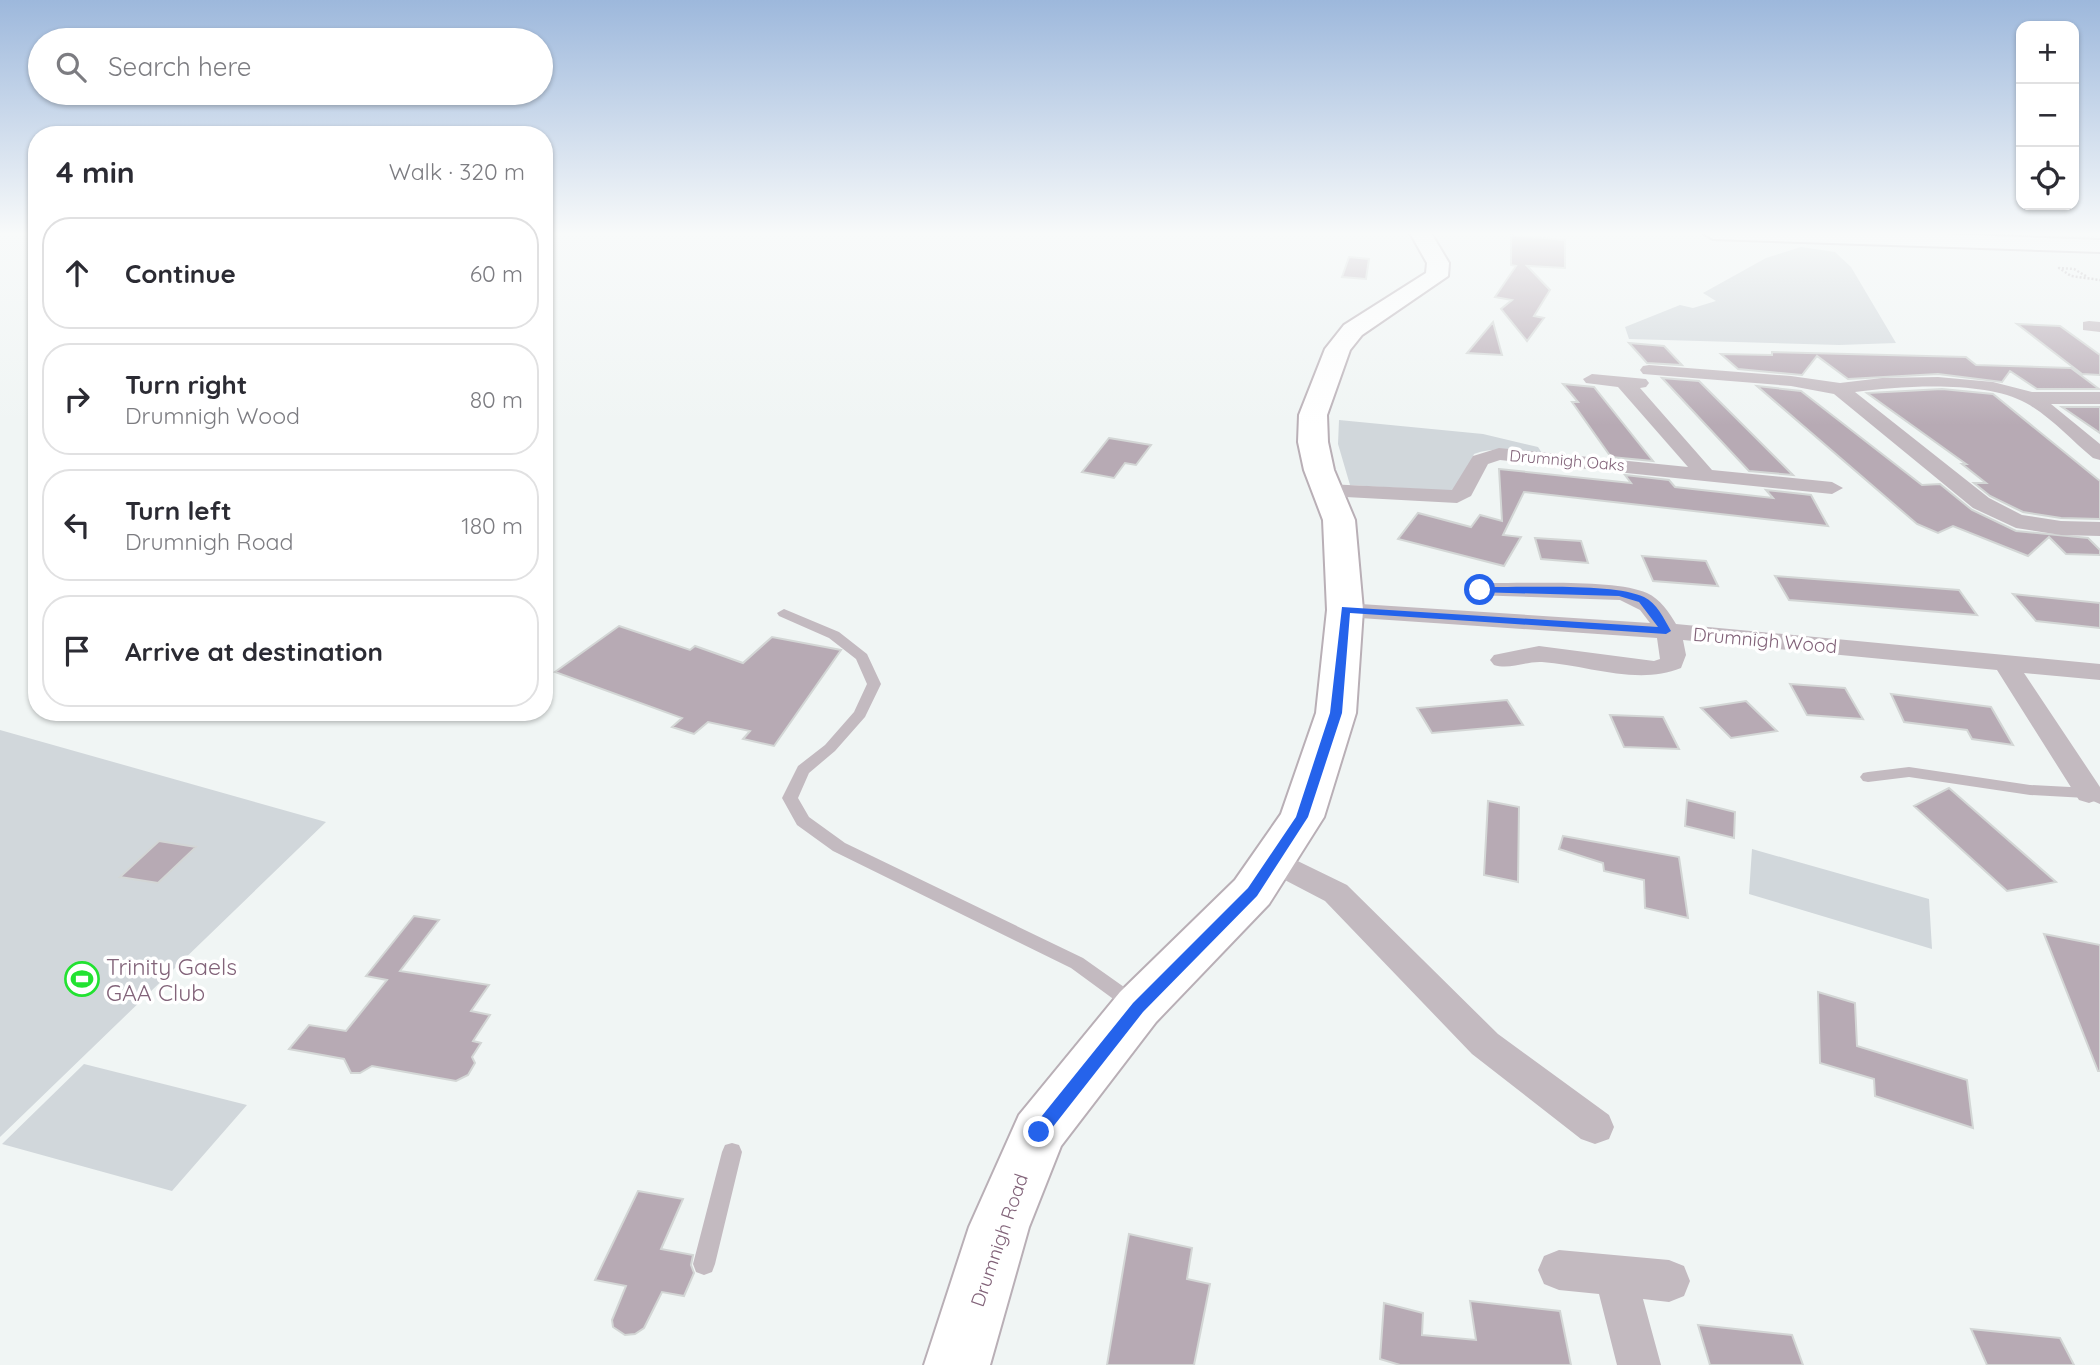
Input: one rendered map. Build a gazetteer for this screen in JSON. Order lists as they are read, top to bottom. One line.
{"streets":{"main road":["Drumnigh Road"],"street":["Drumnigh Oaks","Drumnigh Wood"]},"crossings":[["Drumnigh Oaks","Drumnigh Road"],["Drumnigh Wood","Drumnigh Road"]],"places":{"sports":["Trinity Gaels GAA Club"]},"page":{"map_buttons":["+","−"],"search":"Search here","heading":["4 min","Walk · 320 m"],"list":[["Continue","60 m"],["Turn right","Drumnigh Wood","80 m"],["Turn left","Drumnigh Road","180 m"],"Arrive at destination"]}}
